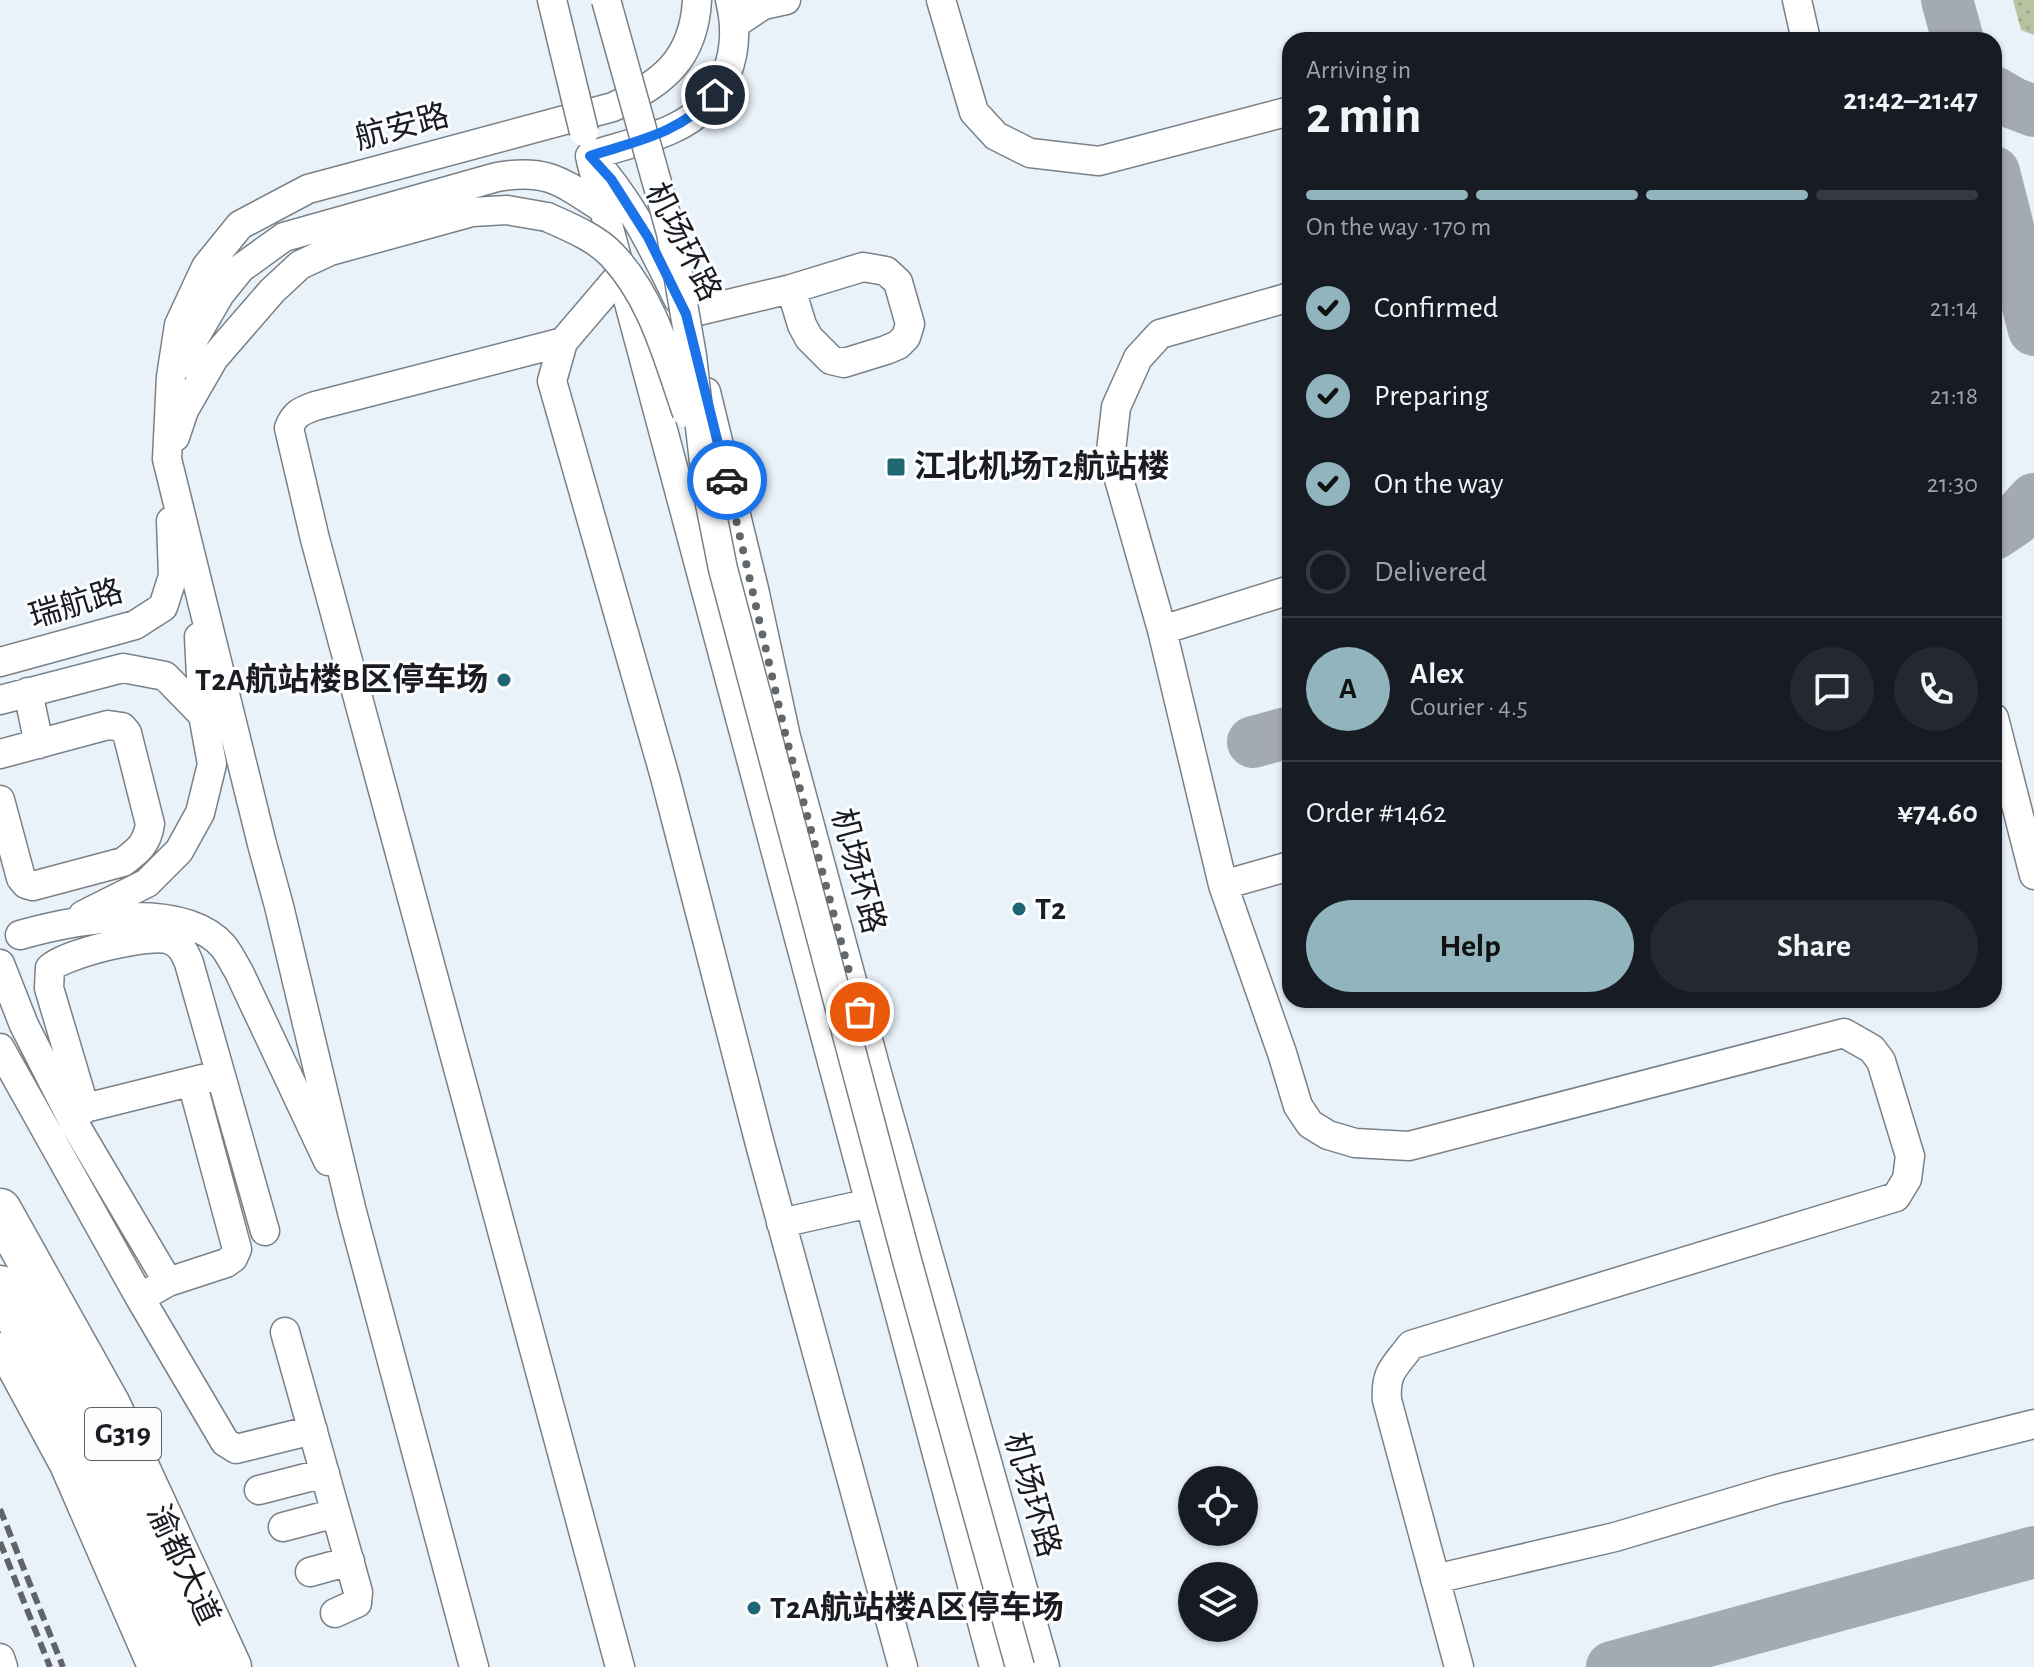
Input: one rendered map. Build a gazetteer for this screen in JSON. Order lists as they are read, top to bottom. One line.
{"streets":{"highway":["G319","渝都大道"],"street":["航安路","机场环路","瑞航路"]},"places":{"transit":["江北机场T2航站楼"],"other":["T2A航站楼B区停车场","T2","T2A航站楼A区停车场"]},"page":{"heading":["2 min","Arriving in","21:42–21:47"],"panel":["Alex","Courier · 4.5","Order #1462","¥74.60"],"bar":"On the way · 170 m","list":[["Confirmed","21:14"],["Preparing","21:18"],["On the way","21:30"],"Delivered"],"round":"A","buttons":["Help","Share"]}}
